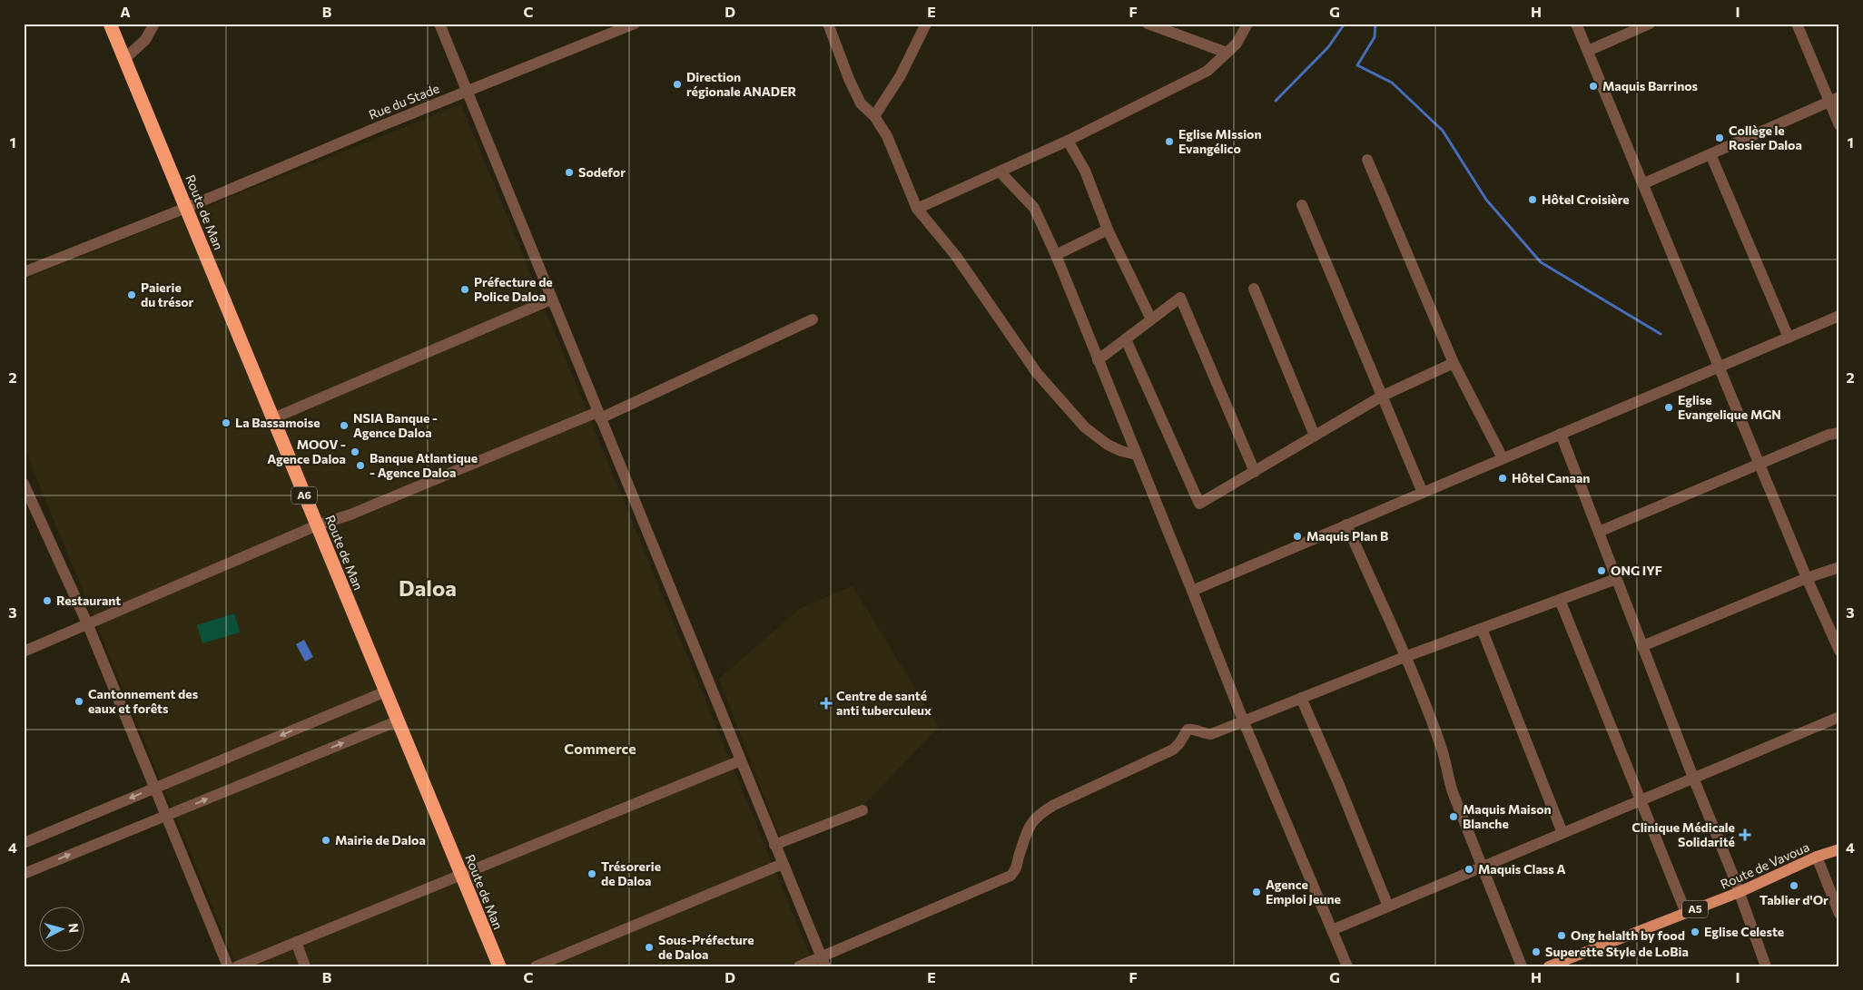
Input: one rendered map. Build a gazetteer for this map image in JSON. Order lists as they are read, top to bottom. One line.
{"streets":{"highway":["Route de Man","A6"],"main road":["Route de Vavoua","A5"],"street":["Rue du Stade"]},"crossings":[["Rue du Stade","Route de Man"]],"districts":["Daloa","Commerce"],"places":{"other":["Direction régionale ANADER","Maquis Barrinos","Collège le Rosier Daloa","Eglise MIssion Evangélico","Sodefor","Hôtel Croisière","Préfecture de Police Daloa","Paierie du trésor","Eglise Evangelique MGN","La Bassamoise","NSIA Banque - Agence Daloa","MOOV - Agence Daloa","Banque Atlantique - Agence Daloa","Hôtel Canaan","Maquis Plan B","ONG IYF","Restaurant","Cantonnement des eaux et forêts","Maquis Maison Blanche","Mairie de Daloa","Maquis Class A","Trésorerie de Daloa","Tablier d'Or","Agence Emploi Jeune","Eglise Celeste","Ong helalth by food","Sous-Préfecture de Daloa","Superette Style de LoBia"],"health":["Centre de santé anti tuberculeux","Clinique Médicale Solidarité"]},"north":"right","grid":{"columns":["A","B","C","D","E","F","G","H","I"],"rows":["1","2","3","4"]}}
